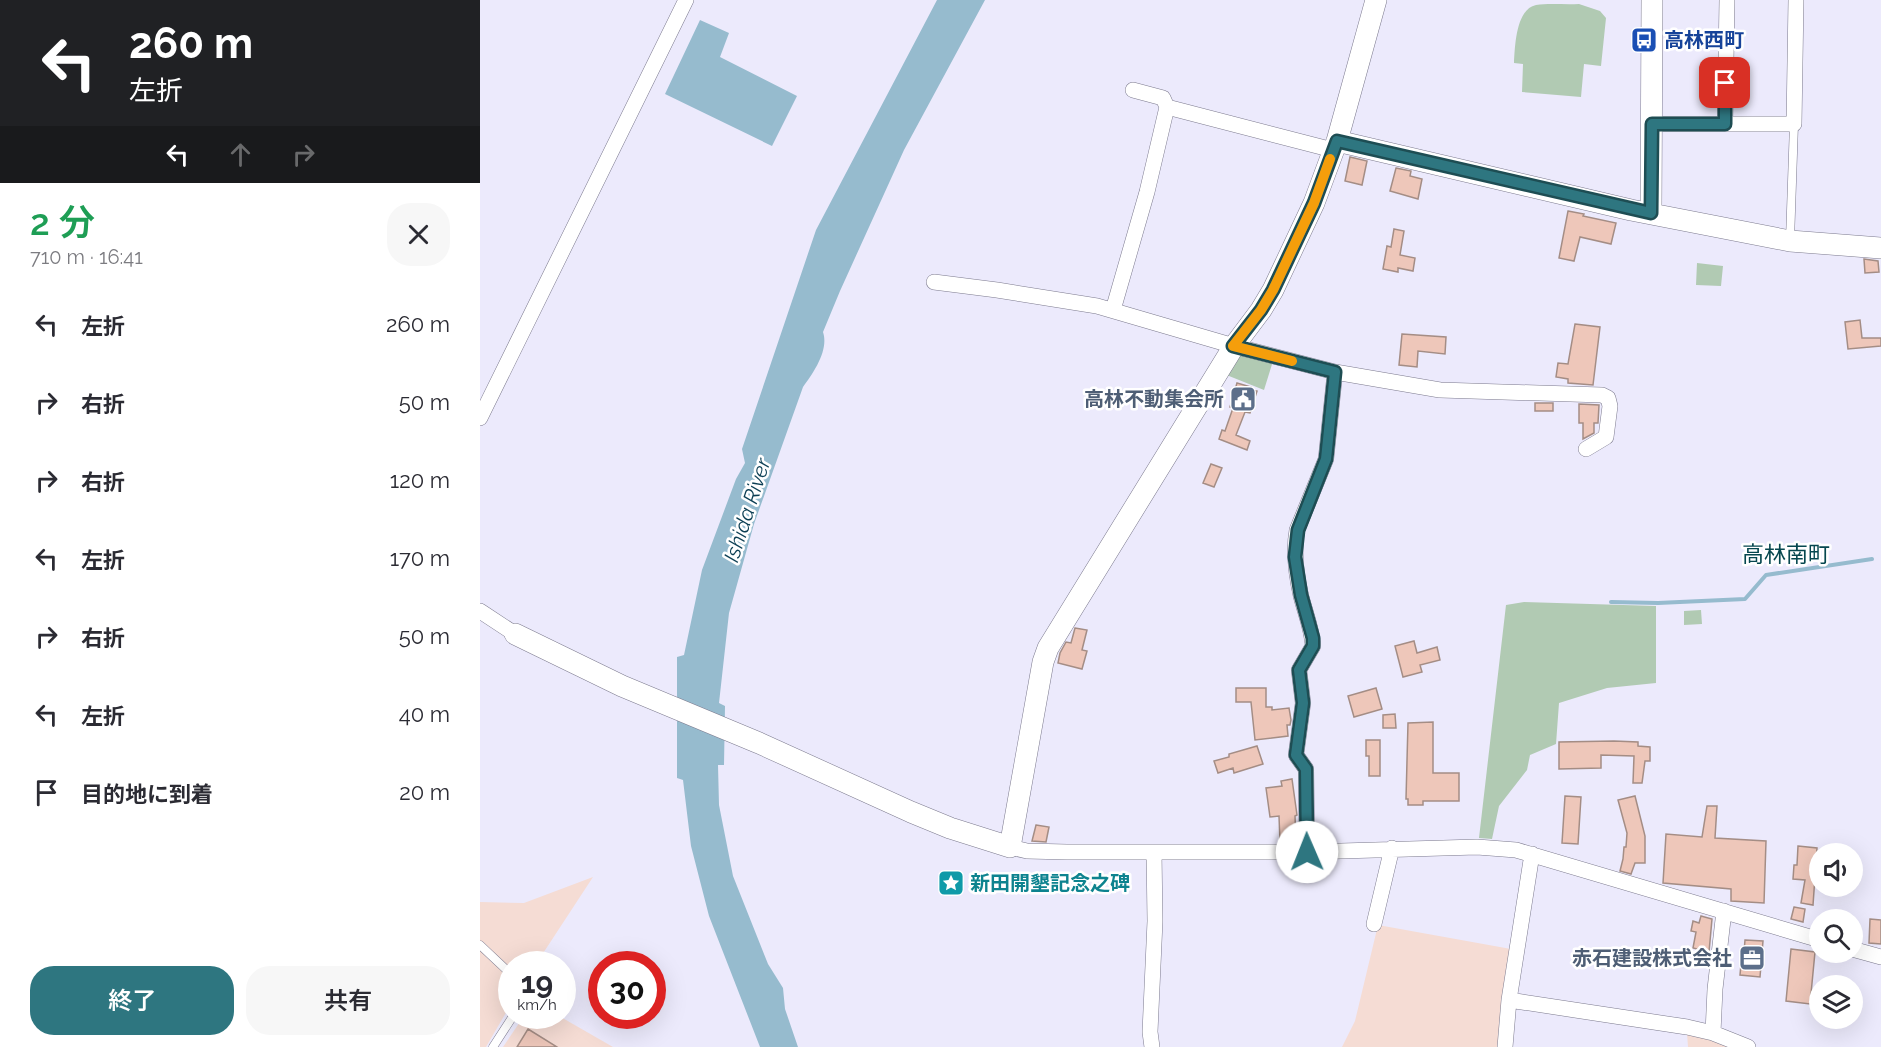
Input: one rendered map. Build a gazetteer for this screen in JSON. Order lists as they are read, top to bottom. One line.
{"districts":["高林南町"],"water":["Ishida River"],"places":{"bus stop":["高林西町"],"public building":["高林不動集会所"],"place":["新田開墾記念之碑"],"office":["赤石建設株式会社"]},"page":{"turn":["260 m","左折"],"heading":["2 分","710 m · 16:41"],"list":[{"name":"左折","value":"260 m"},{"name":"右折","value":"50 m"},{"name":"右折","value":"120 m"},{"name":"左折","value":"170 m"},{"name":"右折","value":"50 m"},{"name":"左折","value":"40 m"},{"name":"目的地に到着","value":"20 m"}],"speed":"19 km/h","limit":"30","buttons":["終了","共有"]}}
